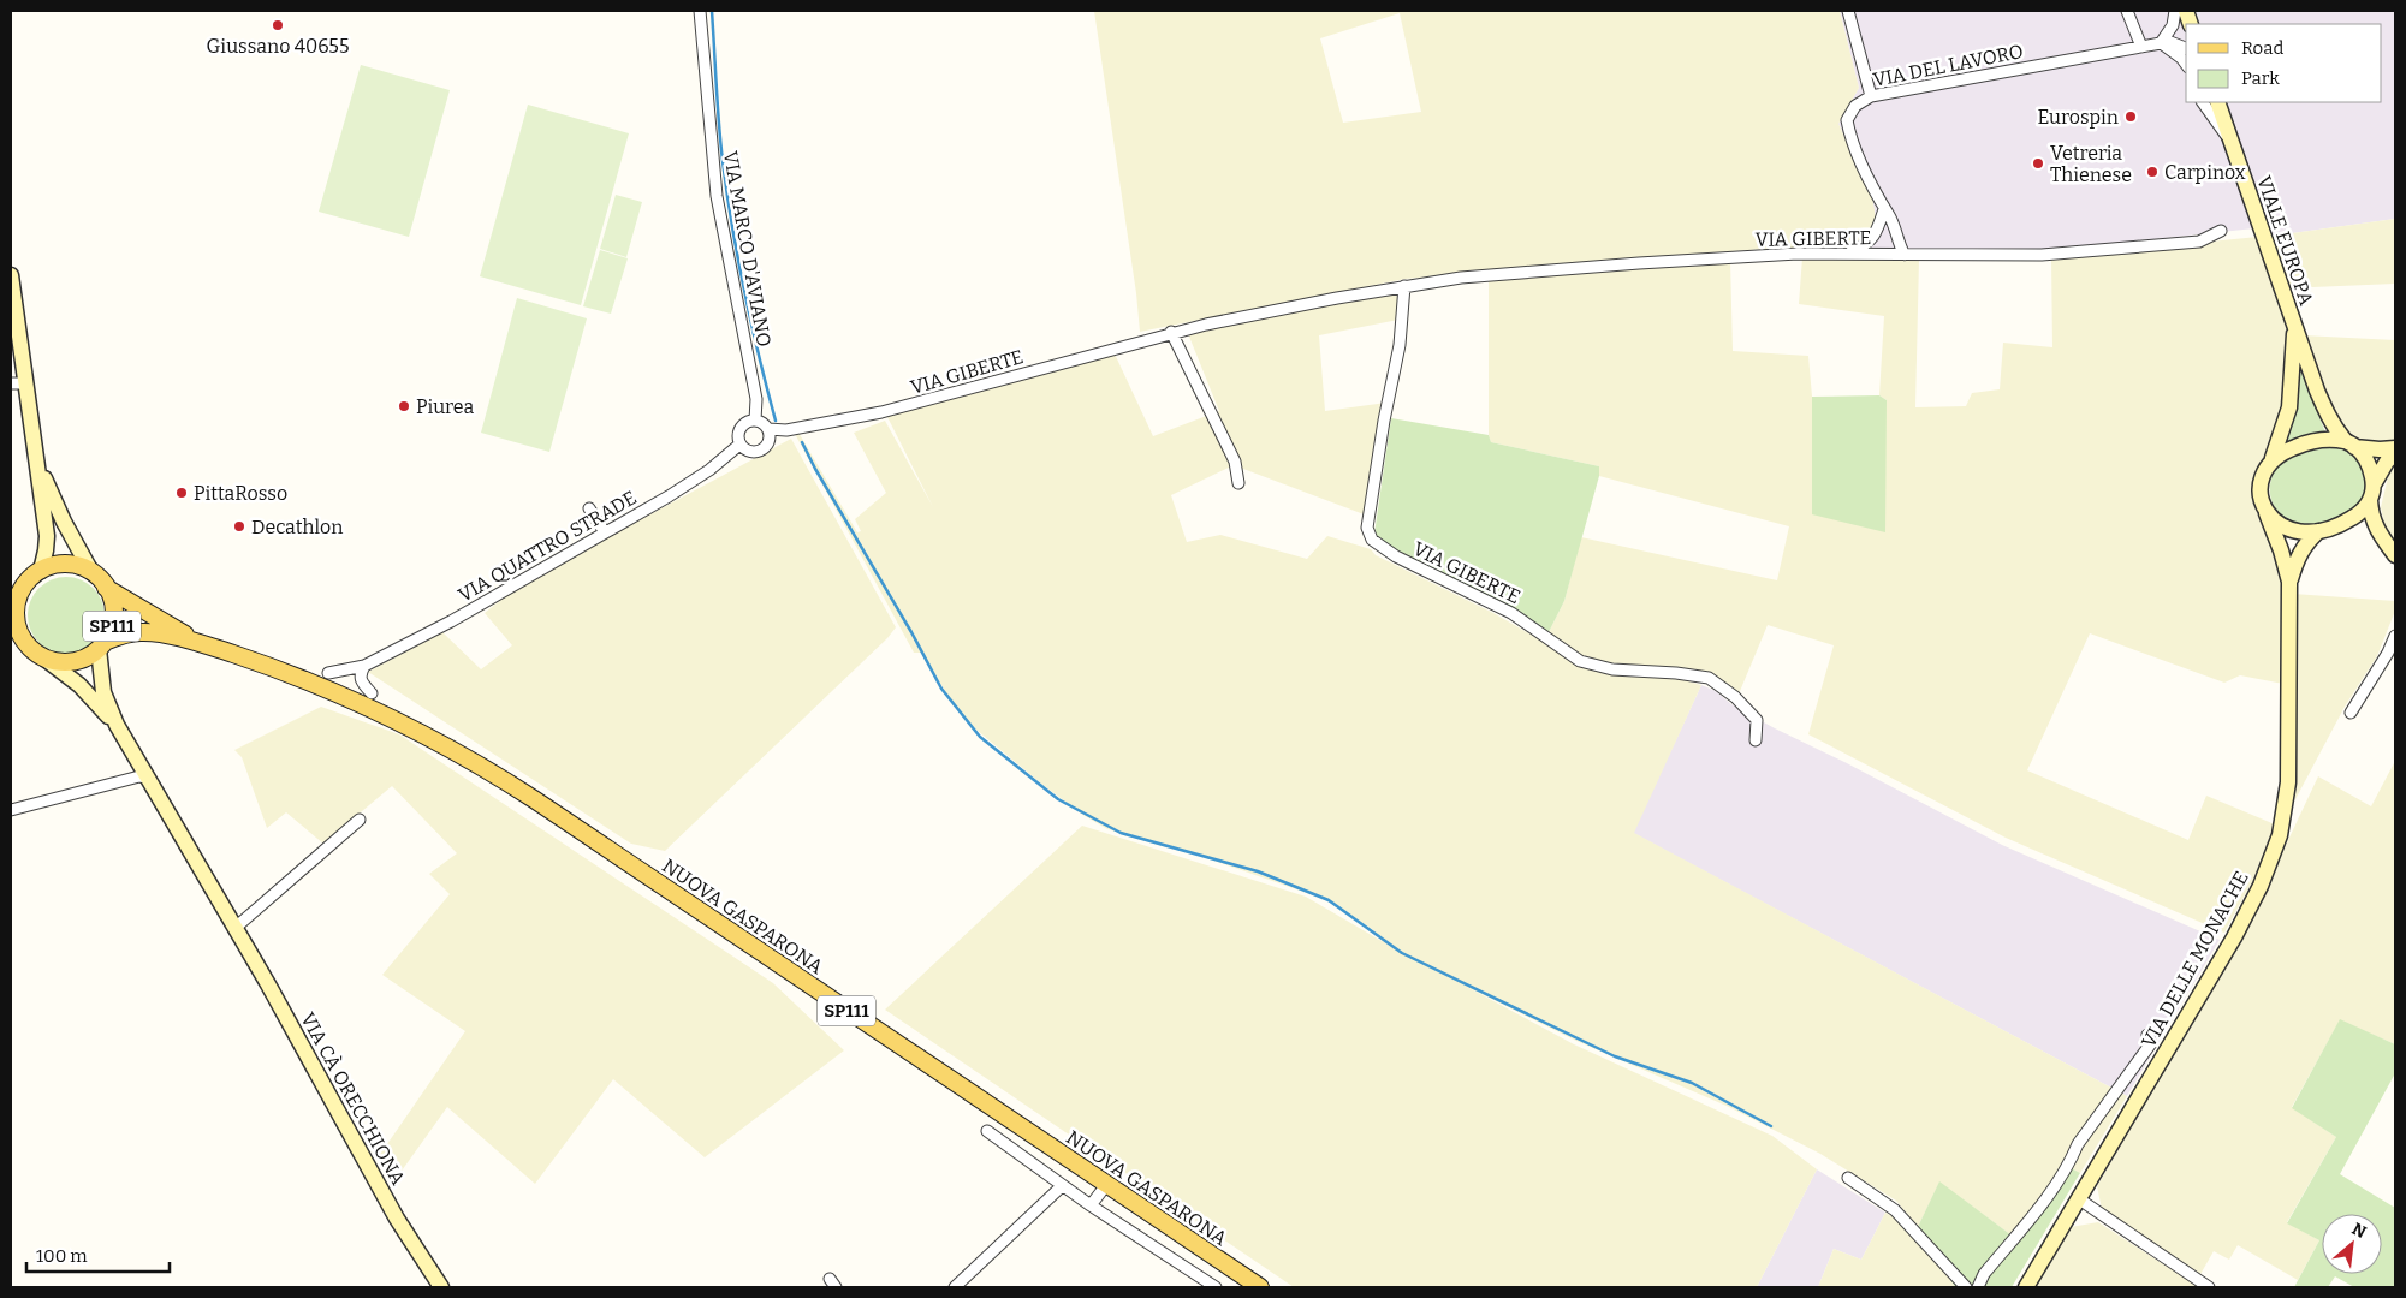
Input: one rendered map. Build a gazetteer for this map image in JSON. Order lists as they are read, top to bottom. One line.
{"streets":{"main road":["VIALE EUROPA","SP111","NUOVA GASPARONA","VIA DELLE MONACHE","VIA CÀ ORECCHIONA"],"street":["VIA DEL LAVORO","VIA GIBERTE","VIA MARCO D'AVIANO","VIA QUATTRO STRADE"]},"crossings":[["VIA DEL LAVORO","VIA GIBERTE"],["VIA GIBERTE","VIA MARCO D'AVIANO"],["VIA GIBERTE","VIA QUATTRO STRADE"],["VIA MARCO D'AVIANO","VIA QUATTRO STRADE"],["NUOVA GASPARONA","VIA CÀ ORECCHIONA"]],"places":["Giussano 40655","Eurospin","Vetreria Thienese","Carpinox","Piurea","PittaRosso","Decathlon"],"legend":["Road","Park"],"scale_bar":"100 m","north":"top right"}
